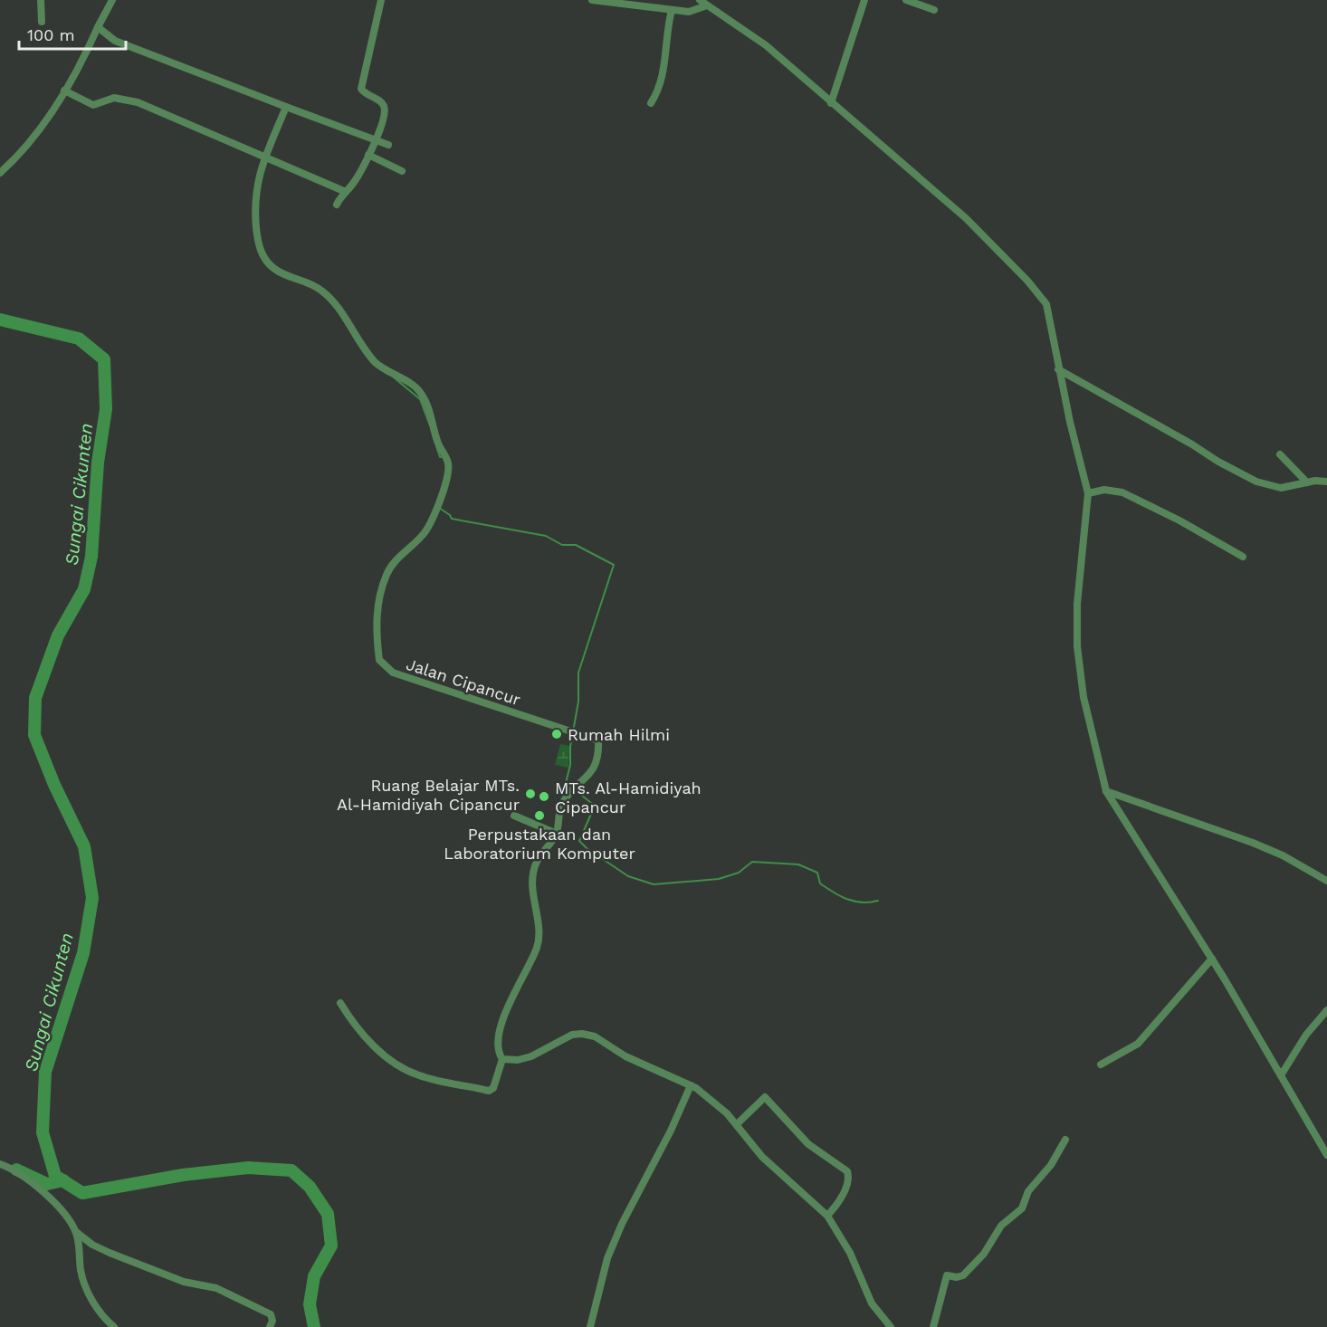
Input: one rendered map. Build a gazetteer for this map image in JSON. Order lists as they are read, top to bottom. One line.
{"streets":{"street":["Jalan Cipancur"]},"water":["Sungai Cikunten"],"places":["Rumah Hilmi","Ruang Belajar MTs. Al-Hamidiyah Cipancur","MTs. Al-Hamidiyah Cipancur","Perpustakaan dan Laboratorium Komputer"],"scale_bar":"100 m"}
